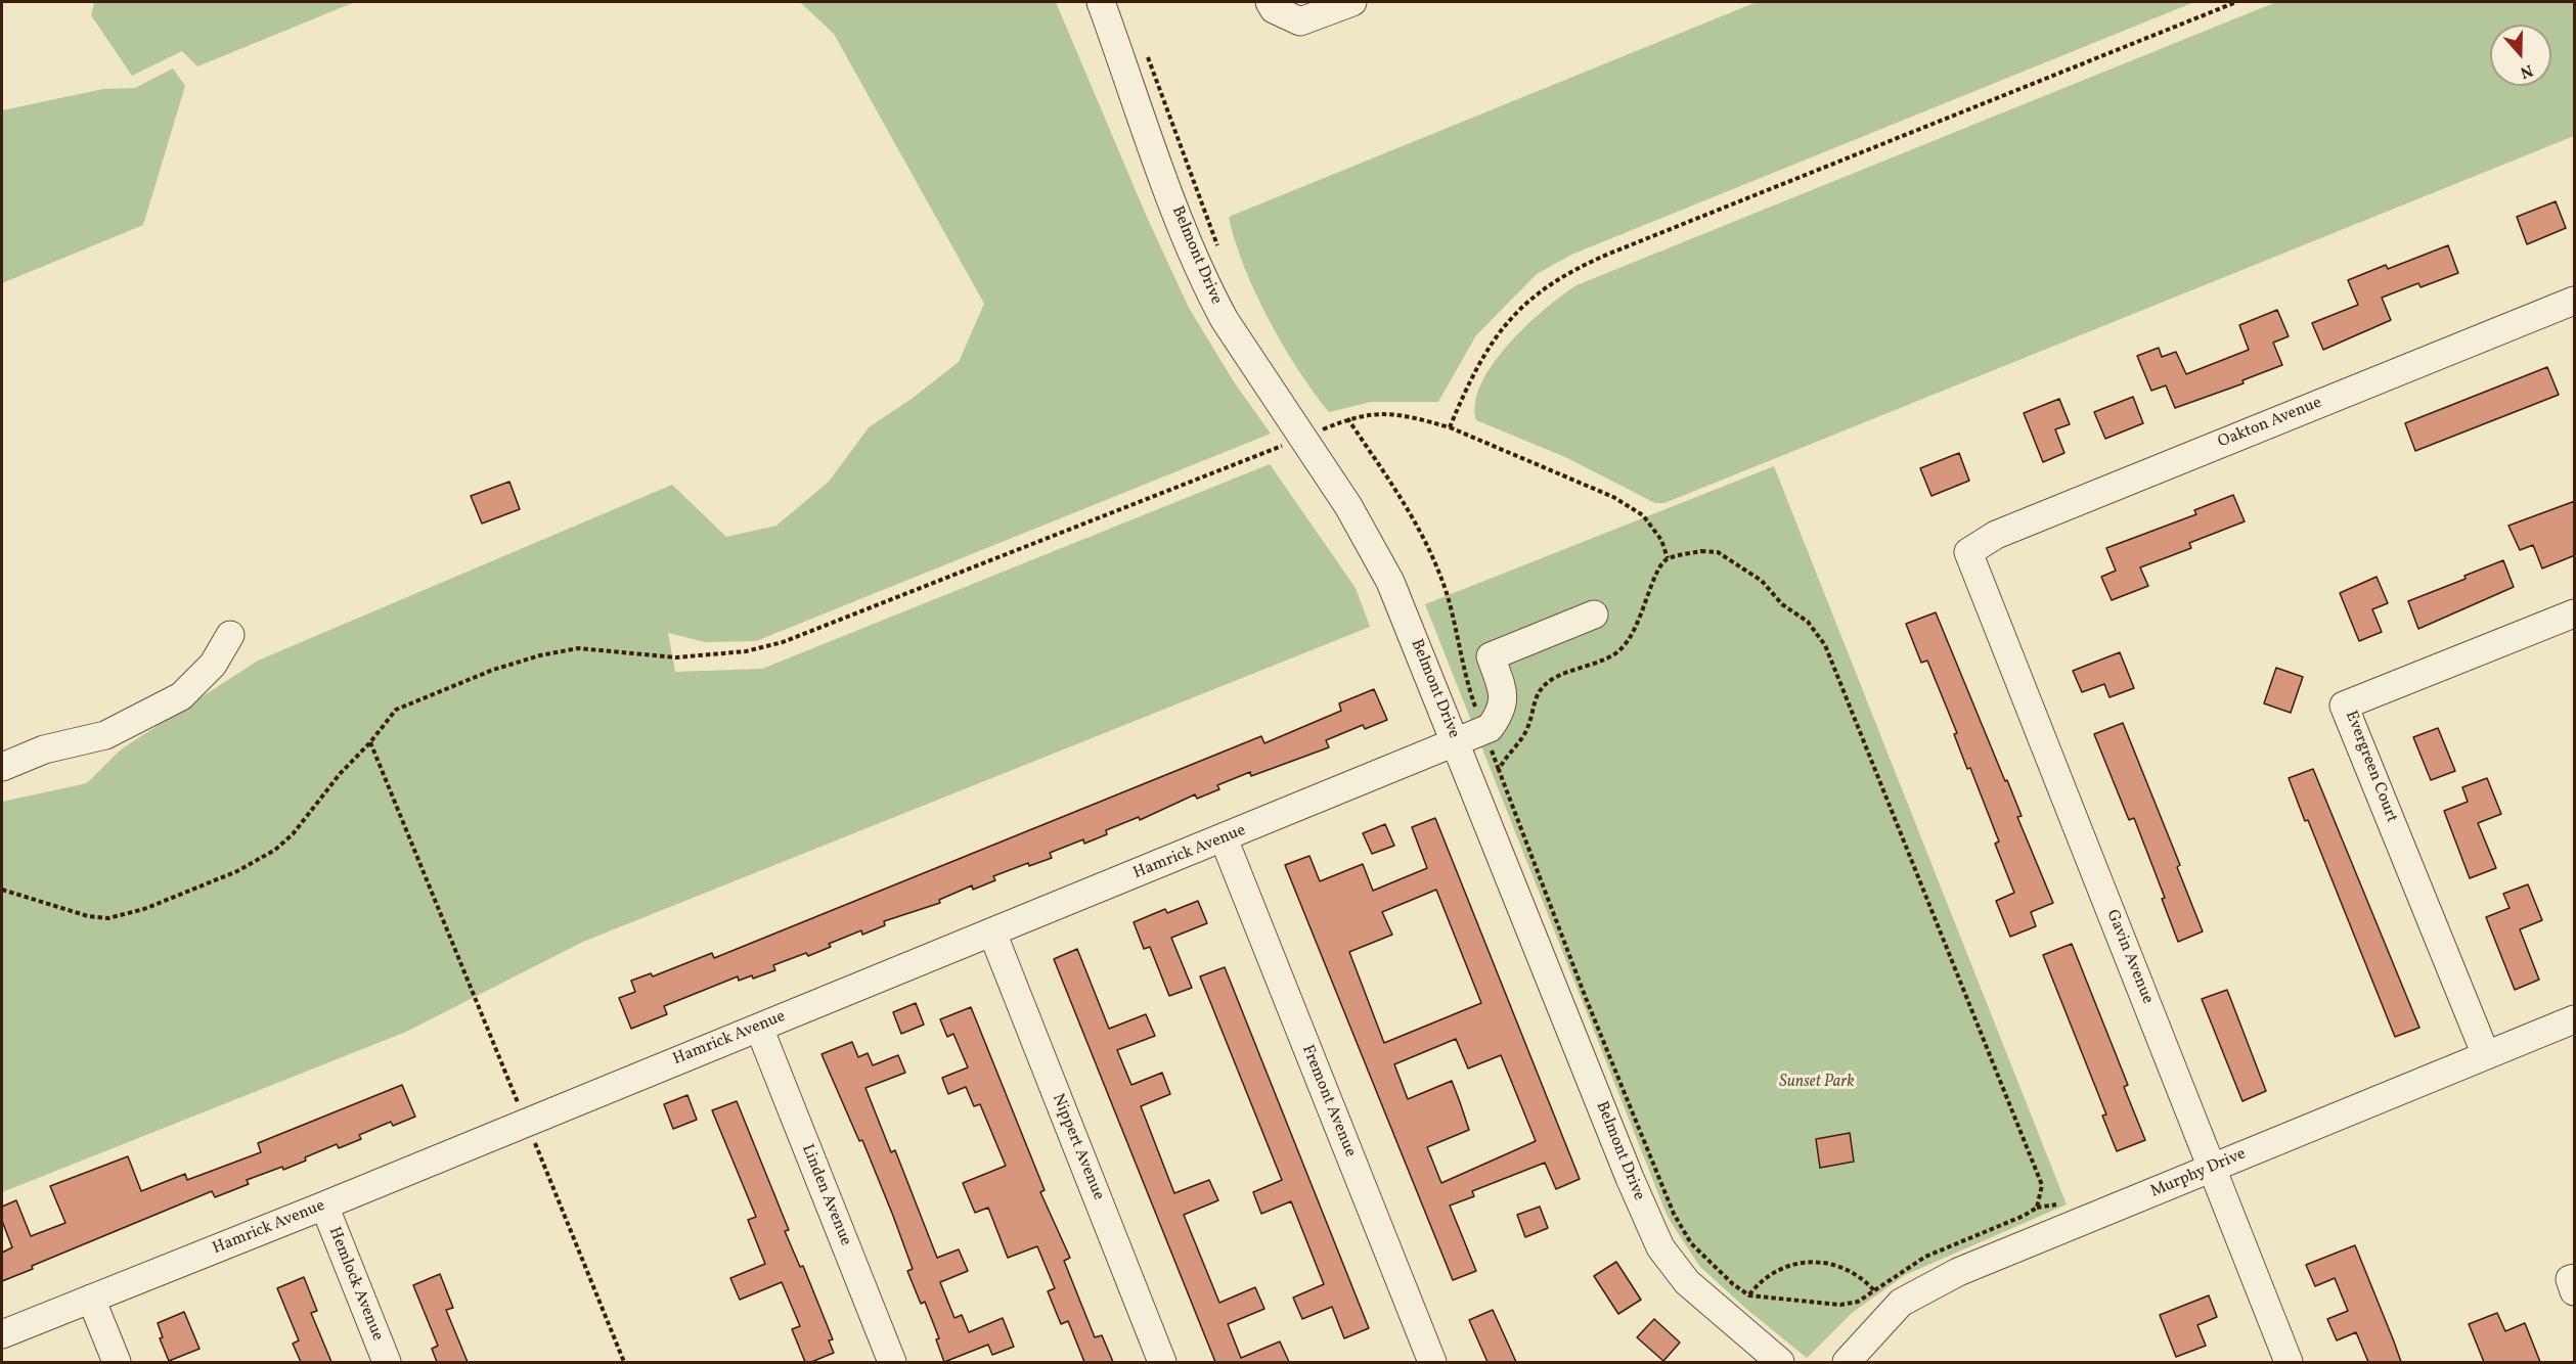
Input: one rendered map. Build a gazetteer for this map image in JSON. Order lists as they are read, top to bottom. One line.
{"streets":{"street":["Belmont Drive","Oakton Avenue","Evergreen Court","Hamrick Avenue","Gavin Avenue","Fremont Avenue","Nippert Avenue","Murphy Drive","Linden Avenue","Hemlock Avenue"]},"crossings":[["Belmont Drive","Hamrick Avenue"],["Oakton Avenue","Gavin Avenue"],["Evergreen Court","Murphy Drive"],["Hamrick Avenue","Fremont Avenue"],["Hamrick Avenue","Nippert Avenue"],["Hamrick Avenue","Linden Avenue"],["Hamrick Avenue","Hemlock Avenue"],["Gavin Avenue","Murphy Drive"]],"parks":["Sunset Park"],"north":"bottom"}
